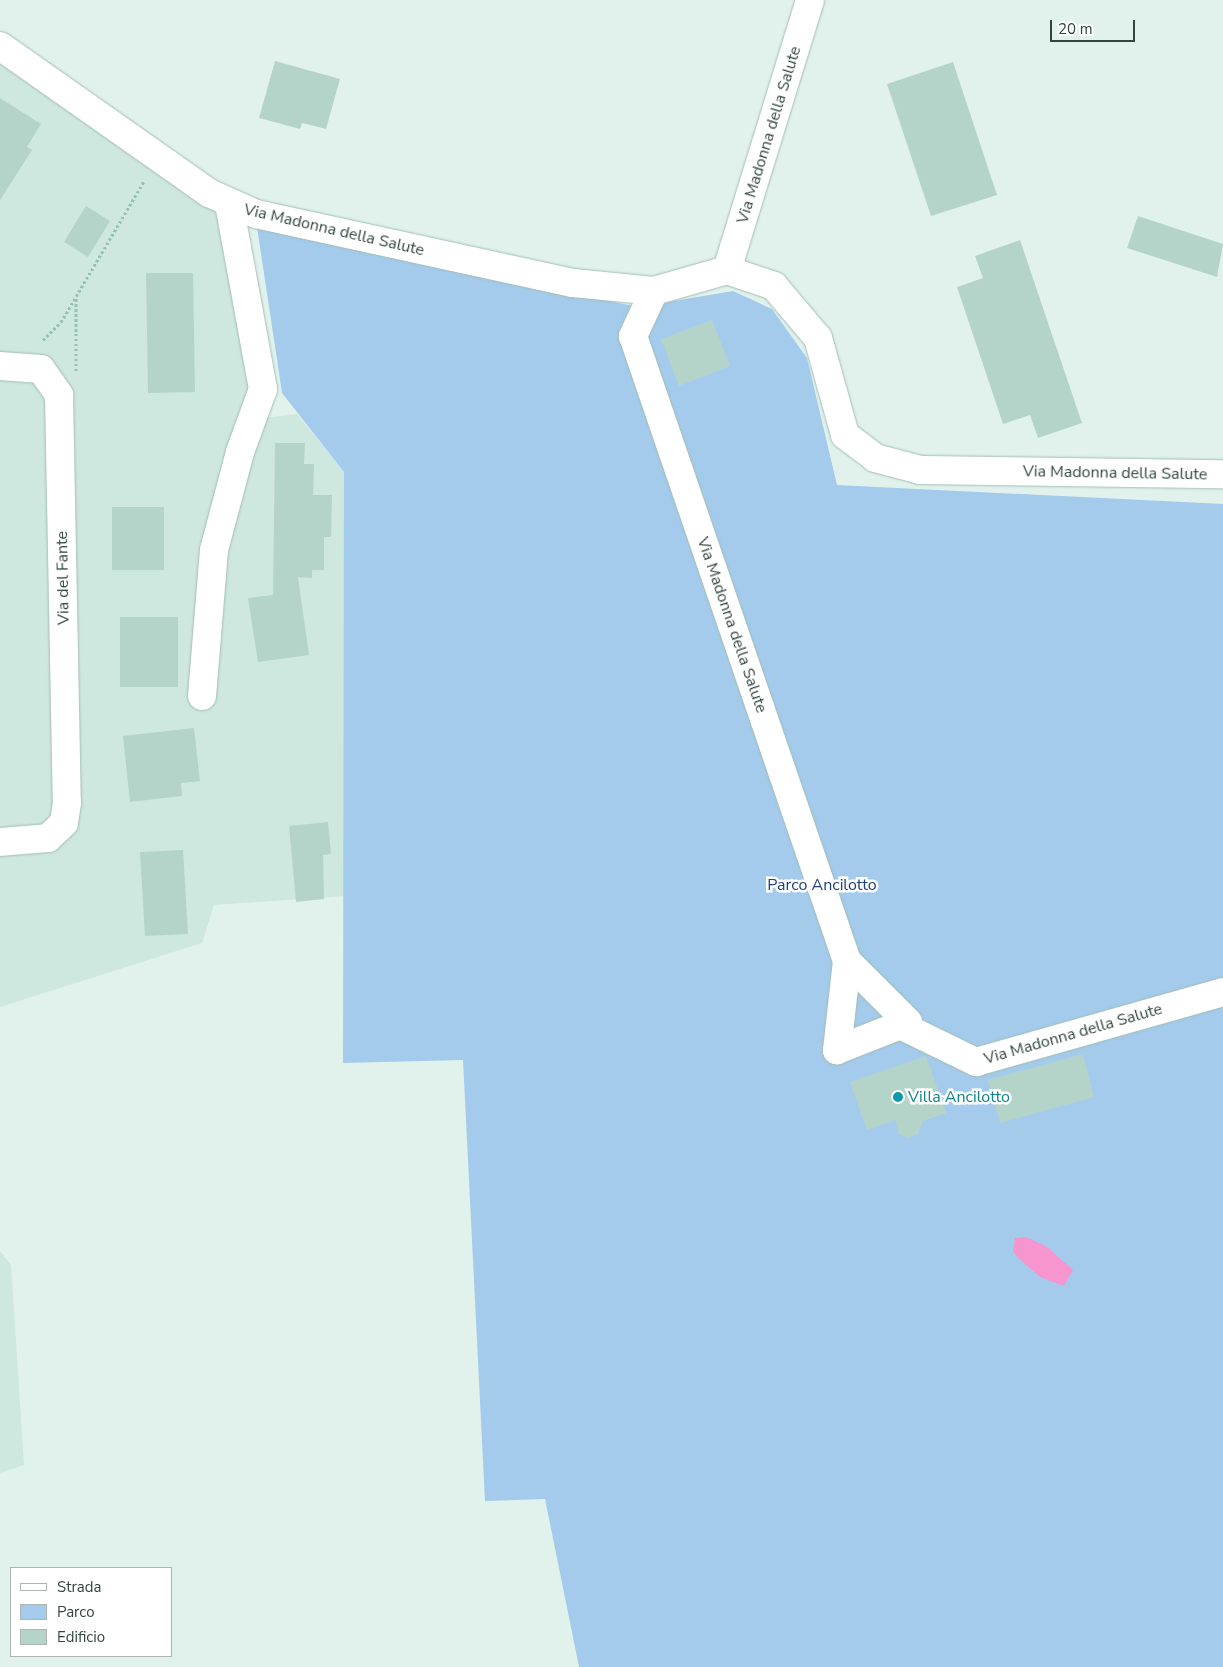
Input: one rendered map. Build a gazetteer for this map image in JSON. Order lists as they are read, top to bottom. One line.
{"streets":{"street":["Via Madonna della Salute","Via del Fante"]},"parks":["Parco Ancilotto"],"places":["Villa Ancilotto"],"legend":["Strada","Parco","Edificio"],"scale_bar":"20 m"}
